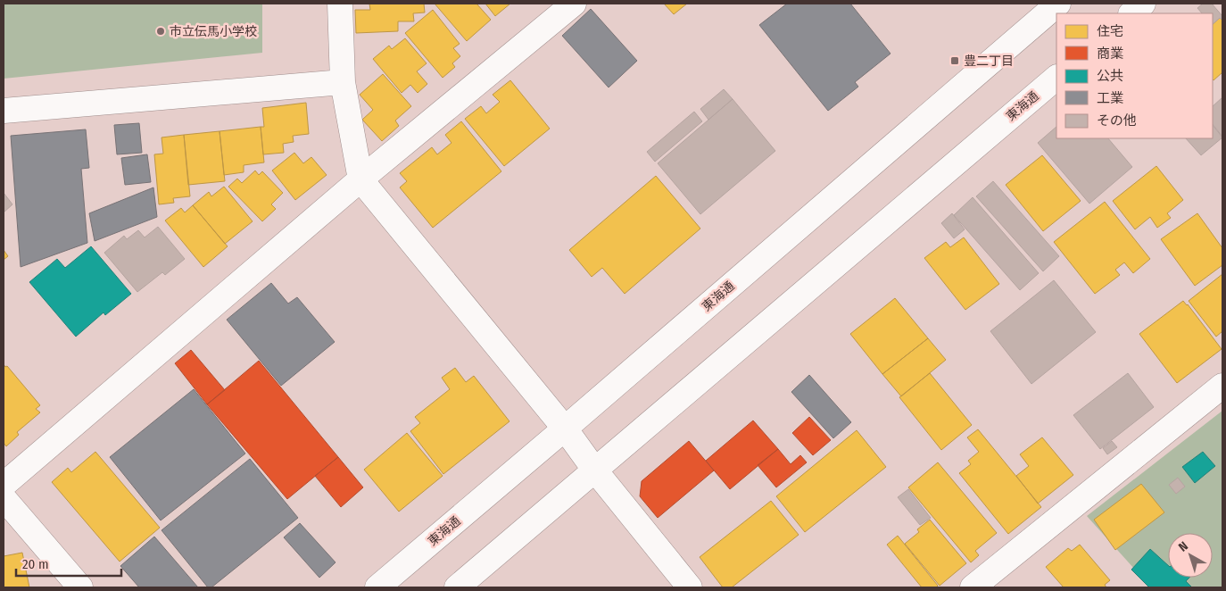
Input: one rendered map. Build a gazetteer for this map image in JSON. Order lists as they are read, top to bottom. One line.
{"streets":{"street":["東海通"]},"places":{"other":["市立伝馬小学校"],"transit":["豊二丁目"]},"legend":["住宅","商業","公共","工業","その他"],"scale_bar":"20 m","north":"top left"}
